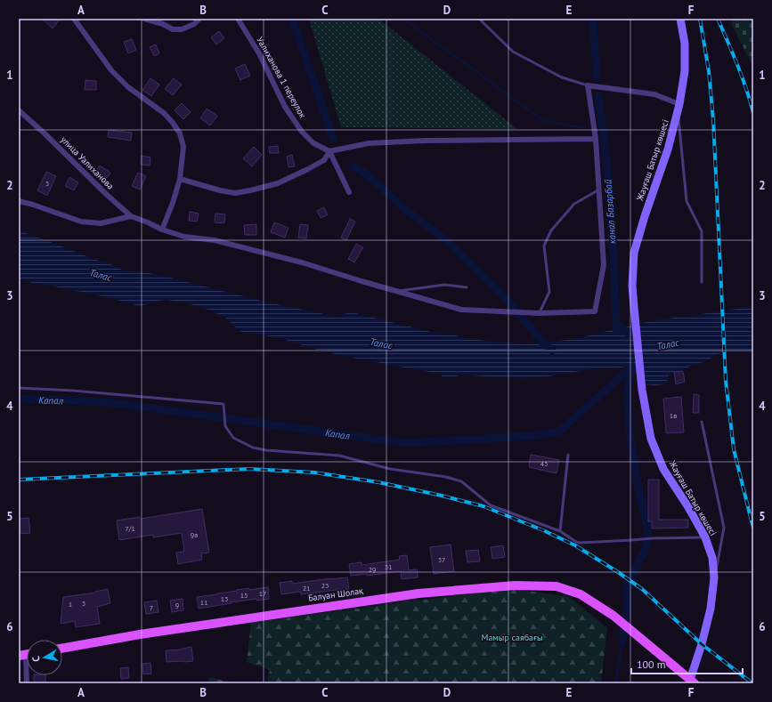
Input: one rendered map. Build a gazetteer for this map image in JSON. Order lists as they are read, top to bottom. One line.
{"streets":{"main road":["Жауғаш Батыр көшесі","Балуан Шолақ"],"street":["Уалиханова 1 переулок","улица Уалиханова"]},"crossings":[["Жауғаш Батыр көшесі","Балуан Шолақ"]],"water":["канал Базарбай","Талас","Капал"],"parks":["Мамыр саябағы"],"house_numbers":["3","1в","43","7/1","9а","37","31","29","23","21","17","15","13","11","3","1","9","7"],"scale_bar":"100 m","north":"left","grid":{"columns":["A","B","C","D","E","F"],"rows":["1","2","3","4","5","6"]}}
